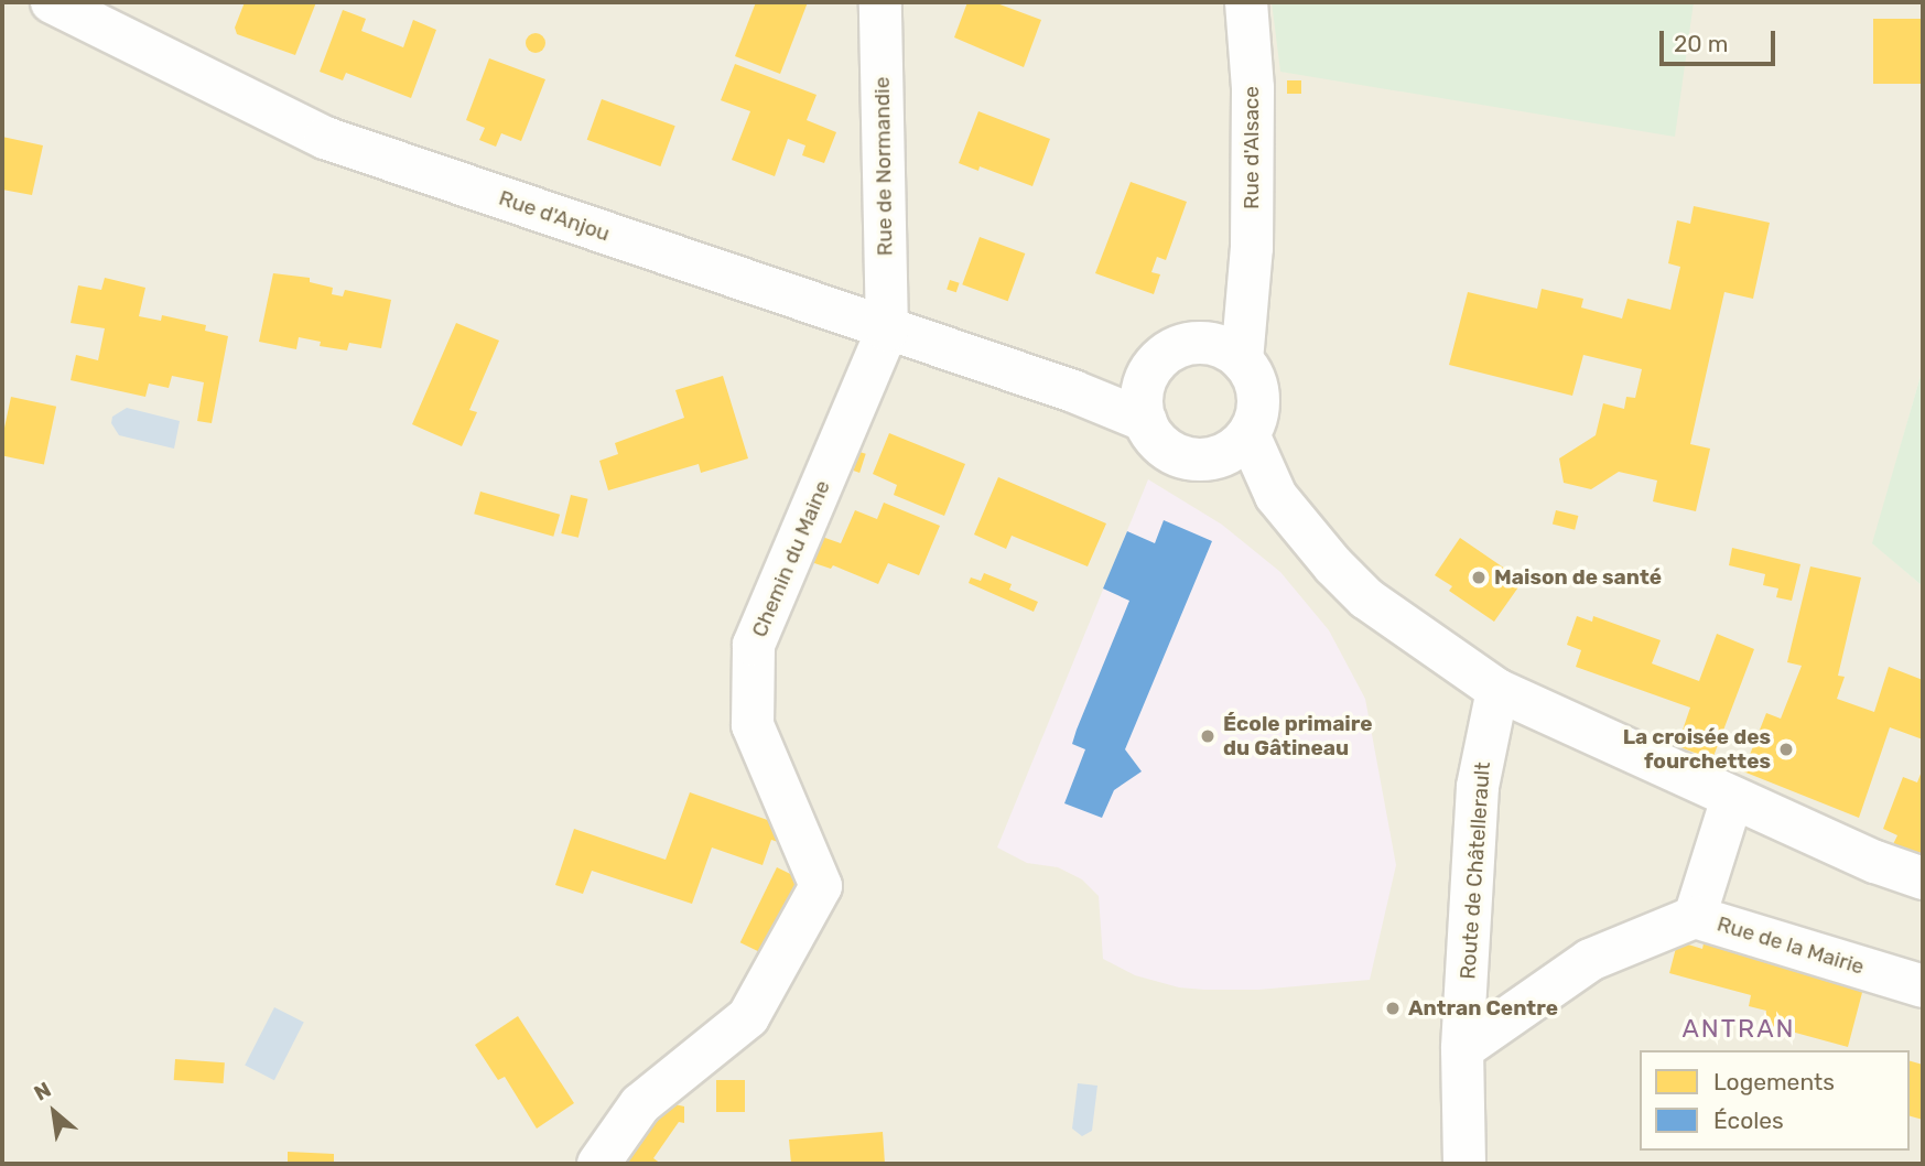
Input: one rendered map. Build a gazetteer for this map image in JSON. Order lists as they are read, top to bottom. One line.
{"streets":{"street":["Rue d'Alsace","Rue de Normandie","Rue d'Anjou","Chemin du Maine","Route de Châtellerault","Rue de la Mairie"]},"crossings":[["Rue d'Alsace","Rue d'Anjou"],["Rue de Normandie","Rue d'Anjou"],["Rue de Normandie","Chemin du Maine"],["Rue d'Anjou","Chemin du Maine"],["Route de Châtellerault","Rue de la Mairie"]],"districts":["ANTRAN"],"places":["Maison de santé","École primaire du Gâtineau","La croisée des fourchettes","Antran Centre"],"legend":["Logements","Écoles"],"scale_bar":"20 m","north":"top left"}
